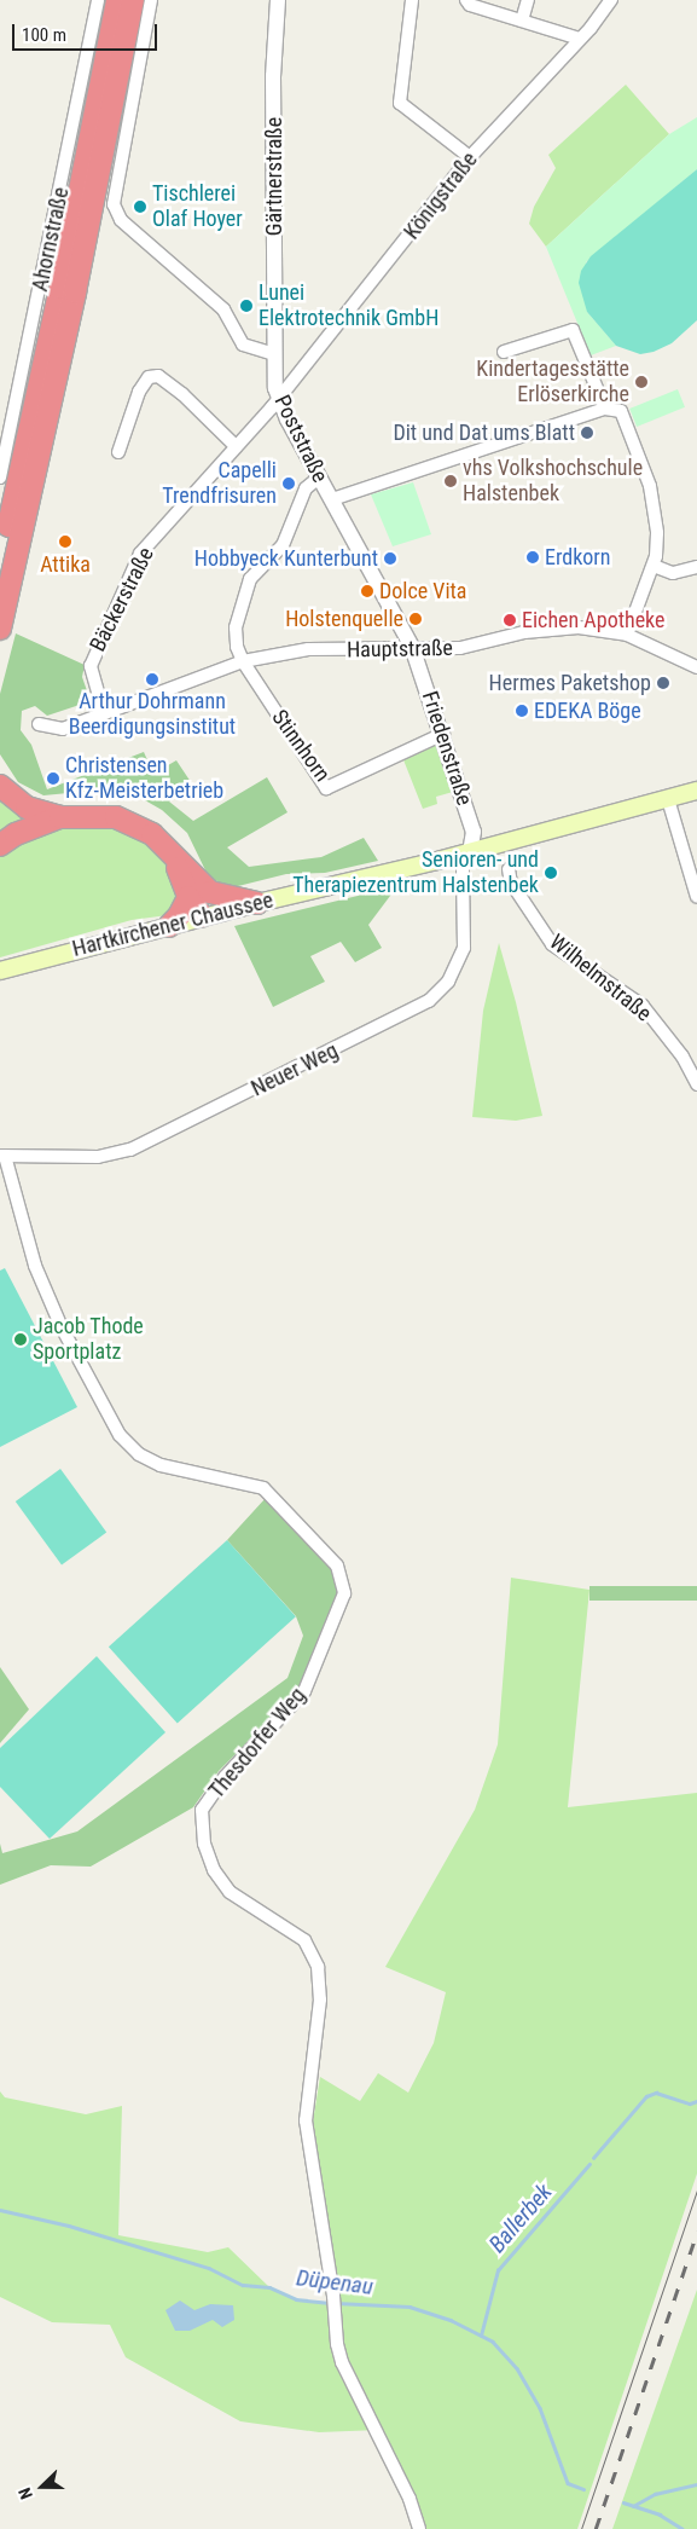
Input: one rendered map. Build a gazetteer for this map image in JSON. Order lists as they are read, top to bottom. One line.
{"streets":{"main road":["Hartkirchener Chaussee"],"street":["Gärtnerstraße","Königstraße","Ahornstraße","Poststraße","Bäckerstraße","Hauptstraße","Stinnhorn","Friedenstraße","Wilhelmstraße","Neuer Weg","Thesdorfer Weg"]},"crossings":[["Gärtnerstraße","Poststraße"],["Königstraße","Poststraße"],["Königstraße","Bäckerstraße"],["Poststraße","Bäckerstraße"],["Poststraße","Hauptstraße"],["Poststraße","Friedenstraße"],["Bäckerstraße","Hauptstraße"],["Hauptstraße","Stinnhorn"],["Hauptstraße","Friedenstraße"],["Stinnhorn","Friedenstraße"],["Friedenstraße","Hartkirchener Chaussee"],["Friedenstraße","Neuer Weg"],["Hartkirchener Chaussee","Neuer Weg"],["Neuer Weg","Thesdorfer Weg"]],"water":["Ballerbek","Düpenau"],"places":["Tischlerei Olaf Hoyer","Lunei Elektrotechnik GmbH","Kindertagesstätte Erlöserkirche","Dit und Dat ums Blatt","vhs Volkshochschule Halstenbek","Capelli Trendfrisuren","Attika","Erdkorn","Hobbyeck Kunterbunt","Dolce Vita","Holstenquelle","Eichen Apotheke","Arthur Dohrmann Beerdigungsinstitut","Hermes Paketshop","EDEKA Böge","Christensen Kfz-Meisterbetrieb","Senioren- und Therapiezentrum Halstenbek","Jacob Thode Sportplatz"],"scale_bar":"100 m","north":"left"}
